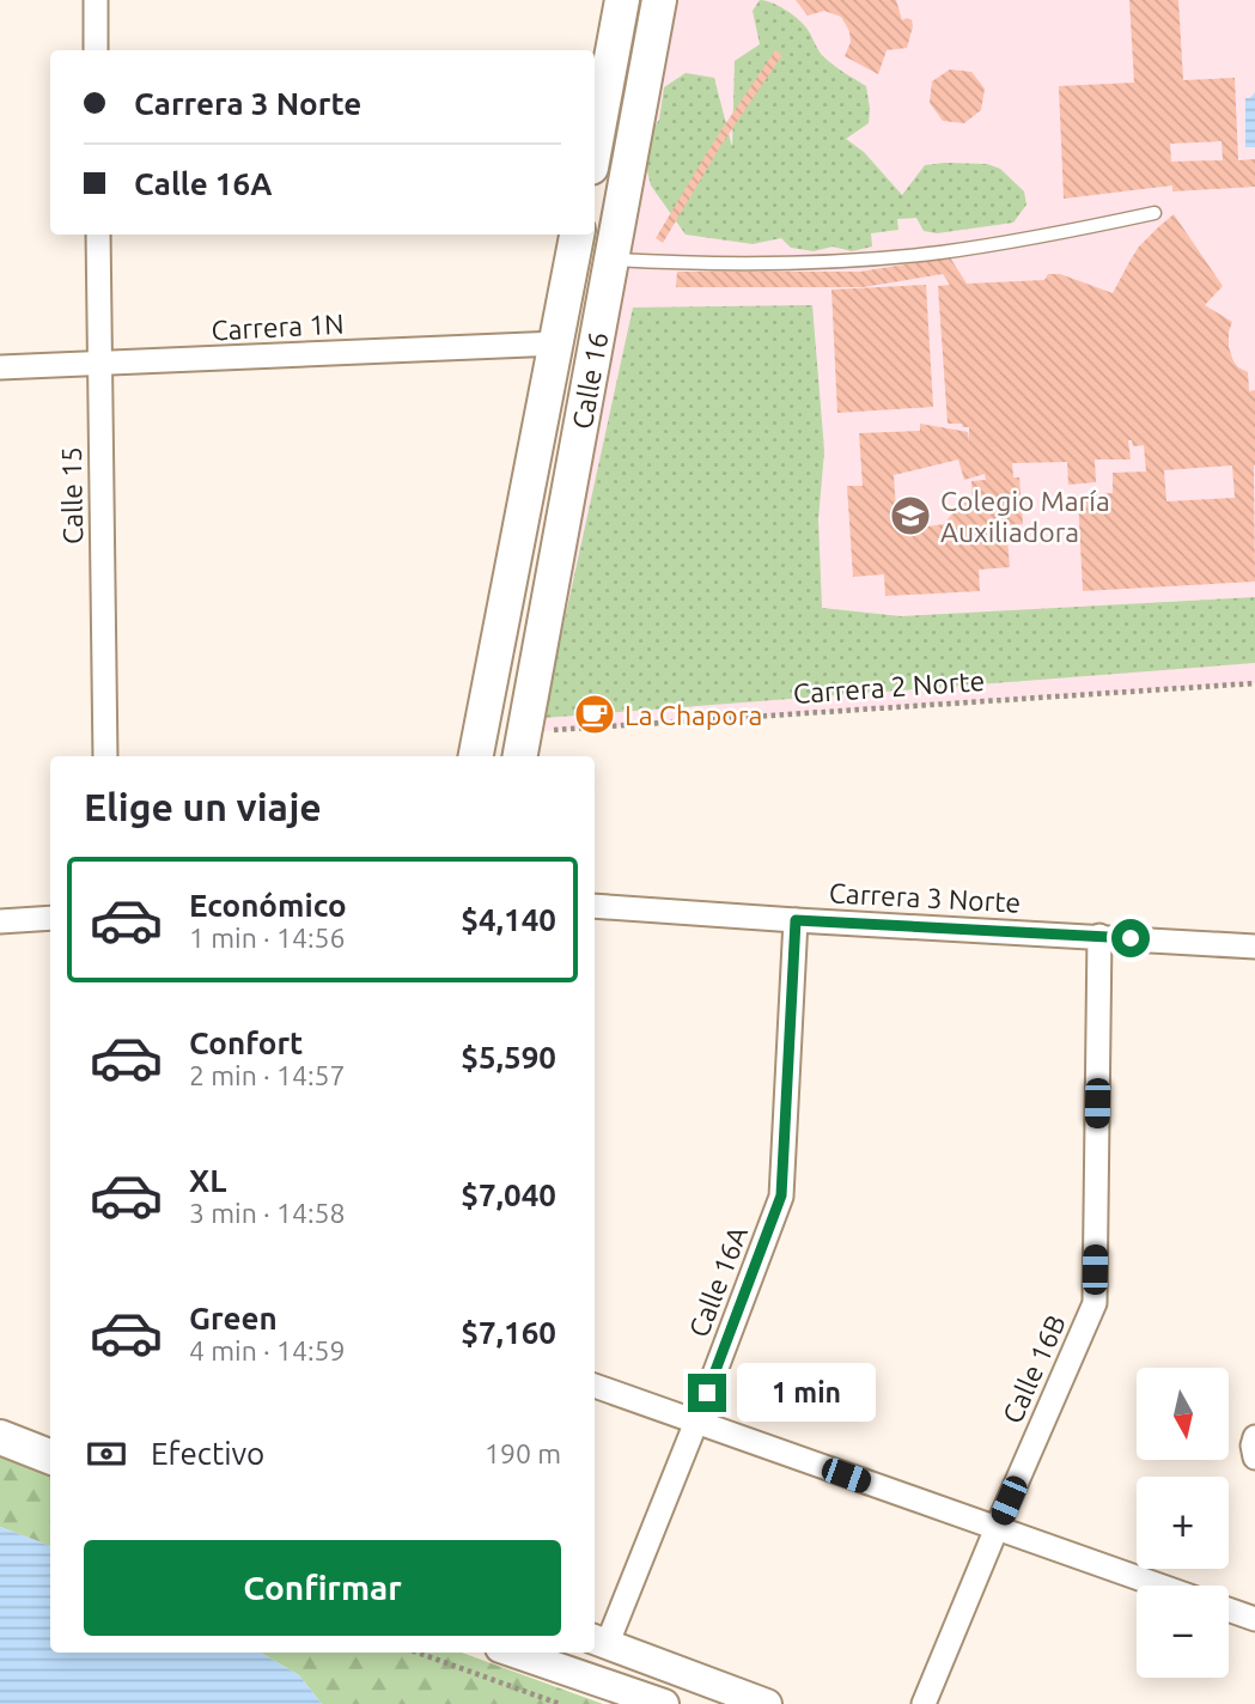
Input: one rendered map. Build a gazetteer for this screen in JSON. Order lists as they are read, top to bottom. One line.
{"streets":{"main road":["Calle 16"],"street":["Carrera 1N","Calle 15","Carrera 3 Norte","Calle 16A","Calle 16B"],"path":["Carrera 2 Norte"]},"crossings":[["Carrera 1N","Calle 16"],["Carrera 1N","Calle 15"],["Calle 16","Carrera 2 Norte"],["Carrera 3 Norte","Calle 16A"],["Carrera 3 Norte","Calle 16B"]],"places":{"school or university":["Colegio María Auxiliadora"],"cafe":["La Chapora"]},"north":"bottom","page":{"banner":["Carrera 3 Norte","Calle 16A"],"heading":"Elige un viaje","list":[{"name":"Económico","note":"1 min · 14:56","value":"$4,140"},{"name":"Confort","note":"2 min · 14:57","value":"$5,590"},{"name":"XL","note":"3 min · 14:58","value":"$7,040"},{"name":"Green","note":"4 min · 14:59","value":"$7,160"}],"bubble":"1 min","map_buttons":["+","−"],"pay":["Efectivo","190 m"],"buttons":"Confirmar"}}
